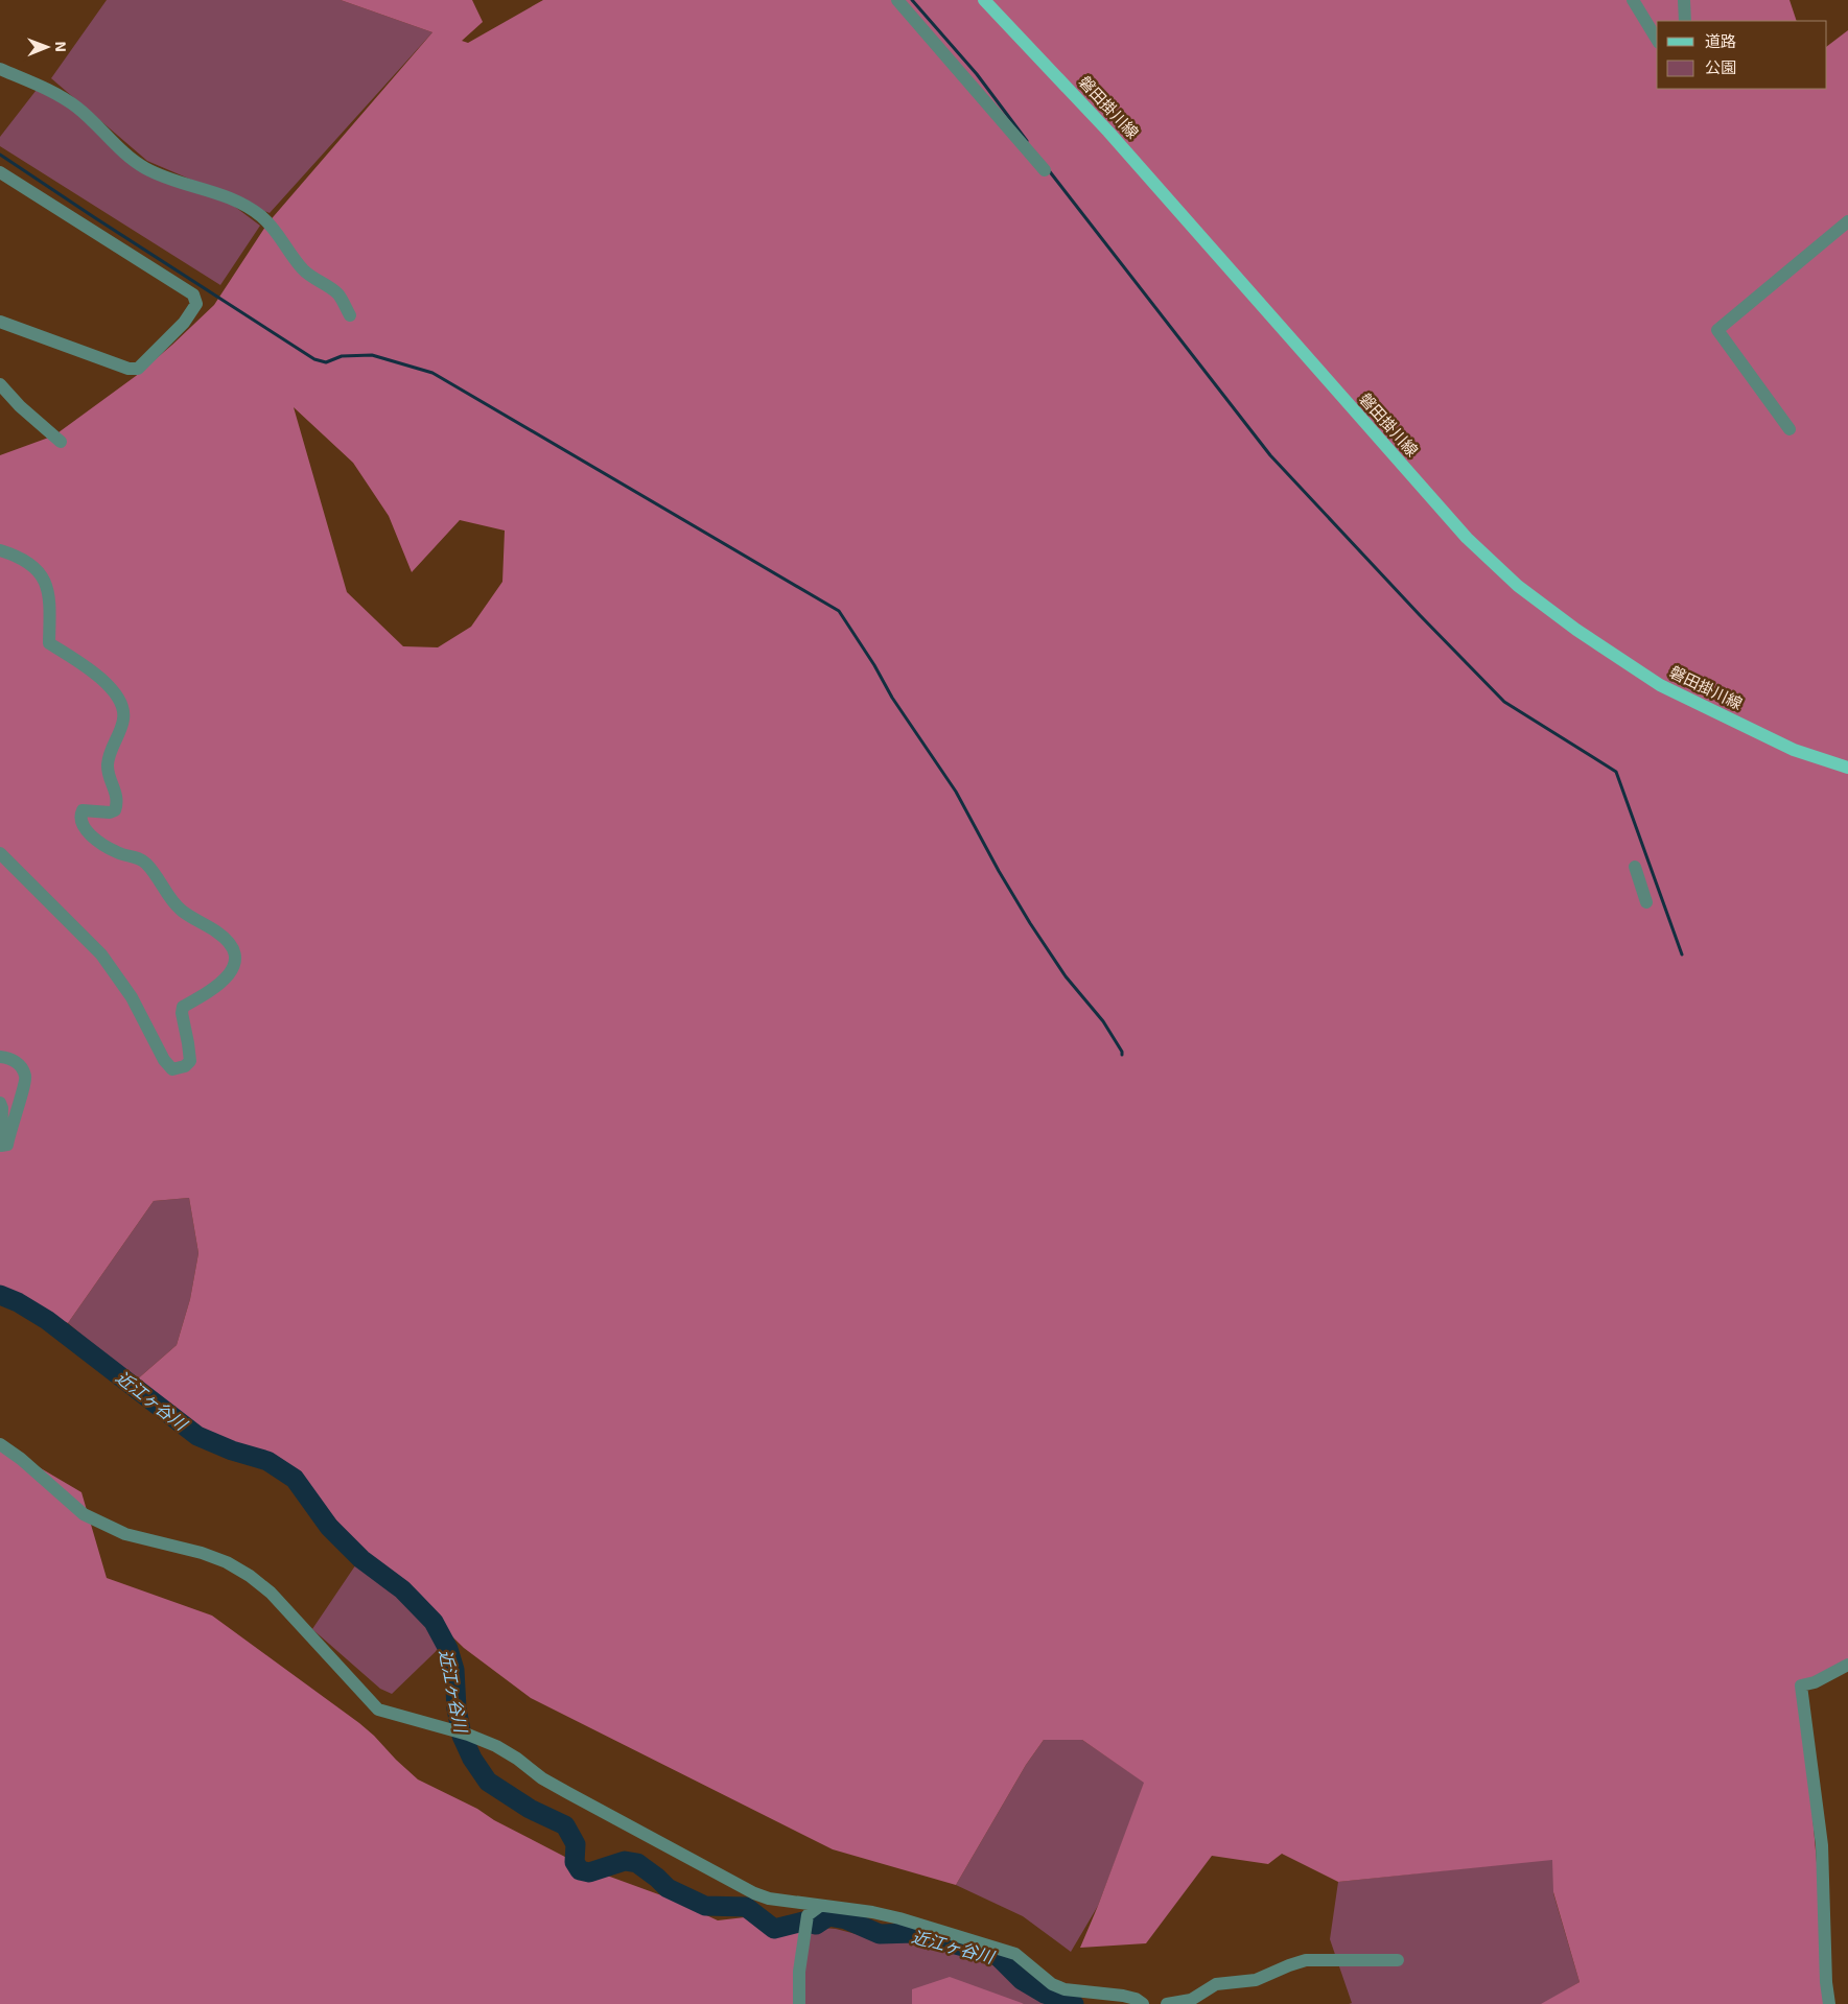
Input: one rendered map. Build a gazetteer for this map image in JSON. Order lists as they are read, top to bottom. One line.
{"streets":{"main road":["磐田掛川線"]},"water":["近江ヶ谷川"],"legend":["道路","公園"],"north":"right"}
